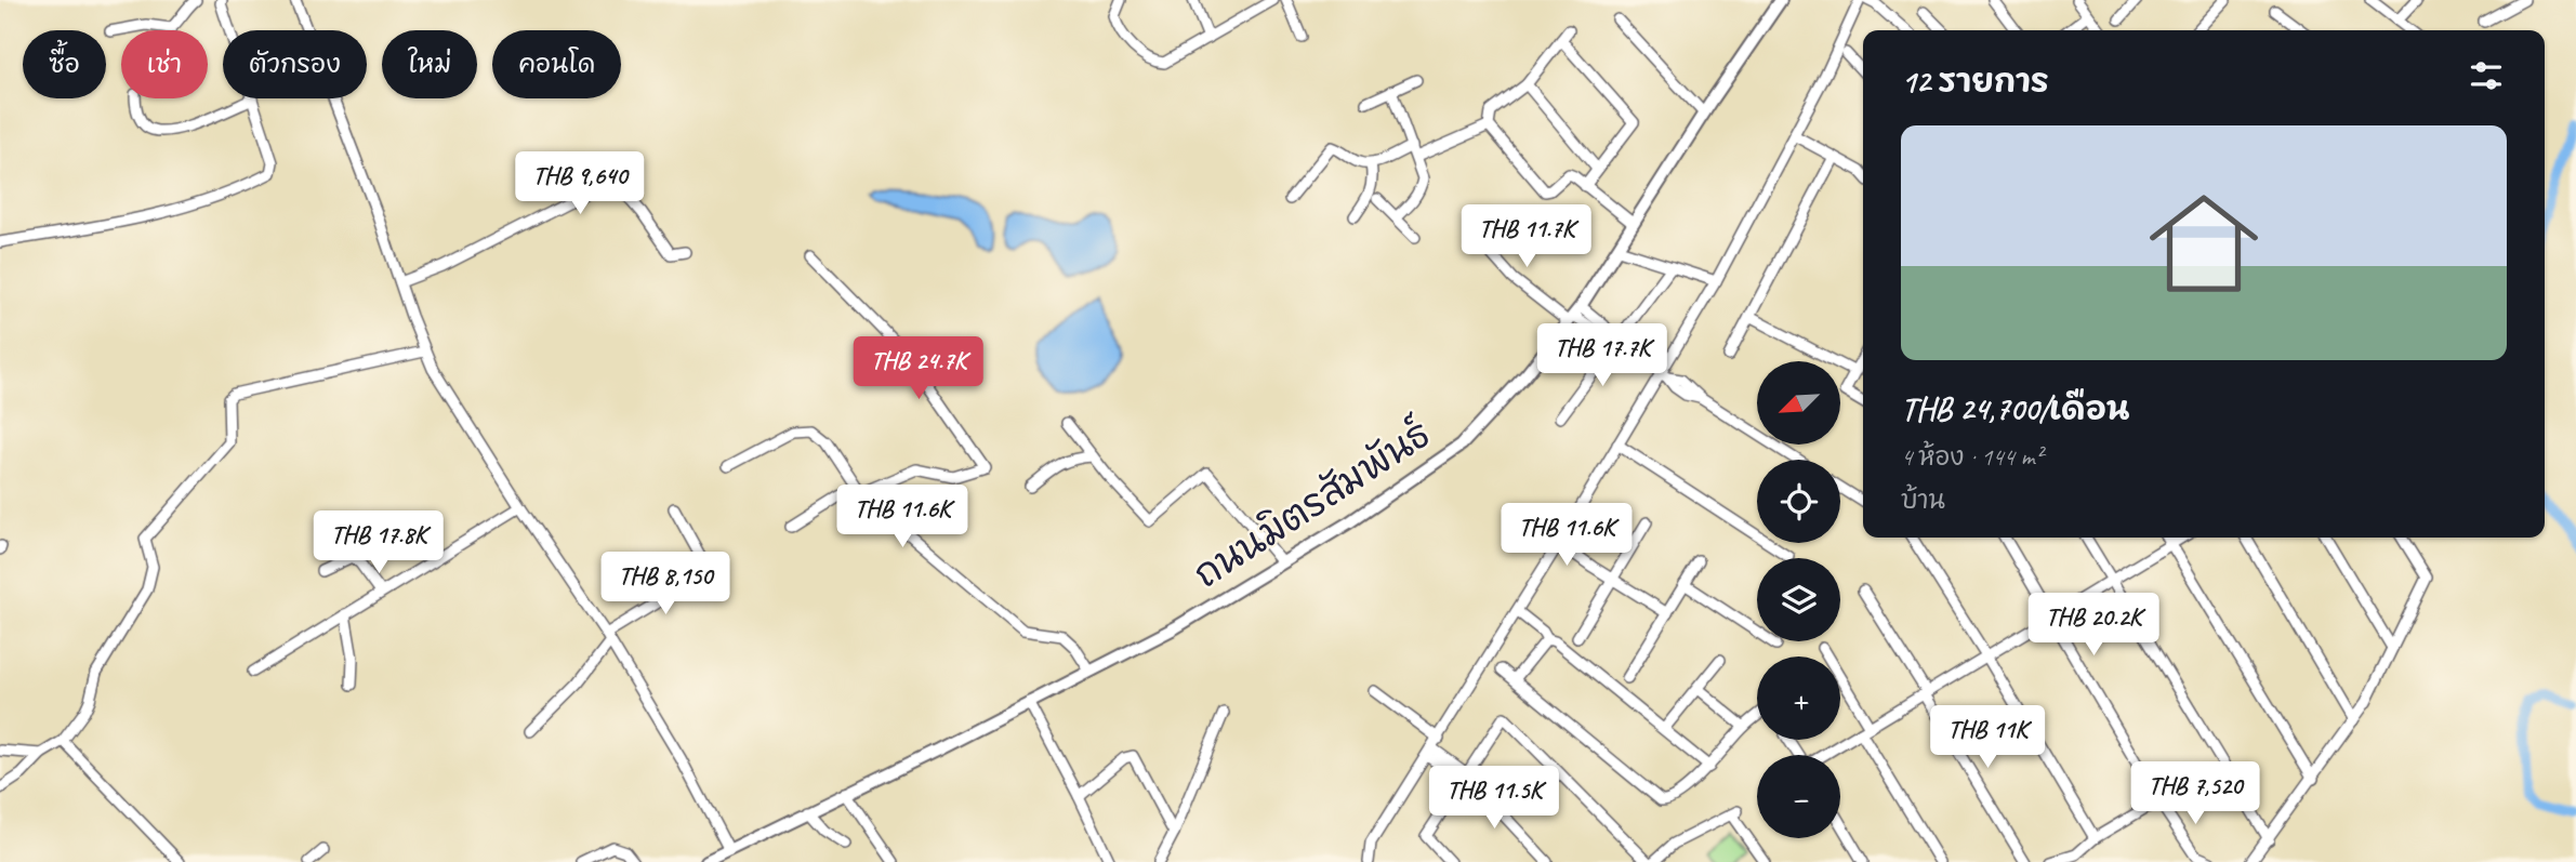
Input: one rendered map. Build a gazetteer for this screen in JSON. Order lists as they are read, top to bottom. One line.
{"streets":{"street":["ถนนมิตรสัมพันธ์"]},"north":"bottom left","page":{"chip":["ซื้อ","เช่า","ตัวกรอง","ใหม่","คอนโด"],"heading":"12 รายการ","list":[{"name":"THB 24,700/เดือน","note":"4 ห้อง · 144 m² · บ้าน"}],"price":["THB 9,640","THB 11.7K","THB 17.7K","THB 24.7K","THB 11.6K","THB 11.6K","THB 17.8K","THB 8,150","THB 20.2K","THB 11K","THB 7,520","THB 11.5K"],"map_buttons":["+","−"]}}
